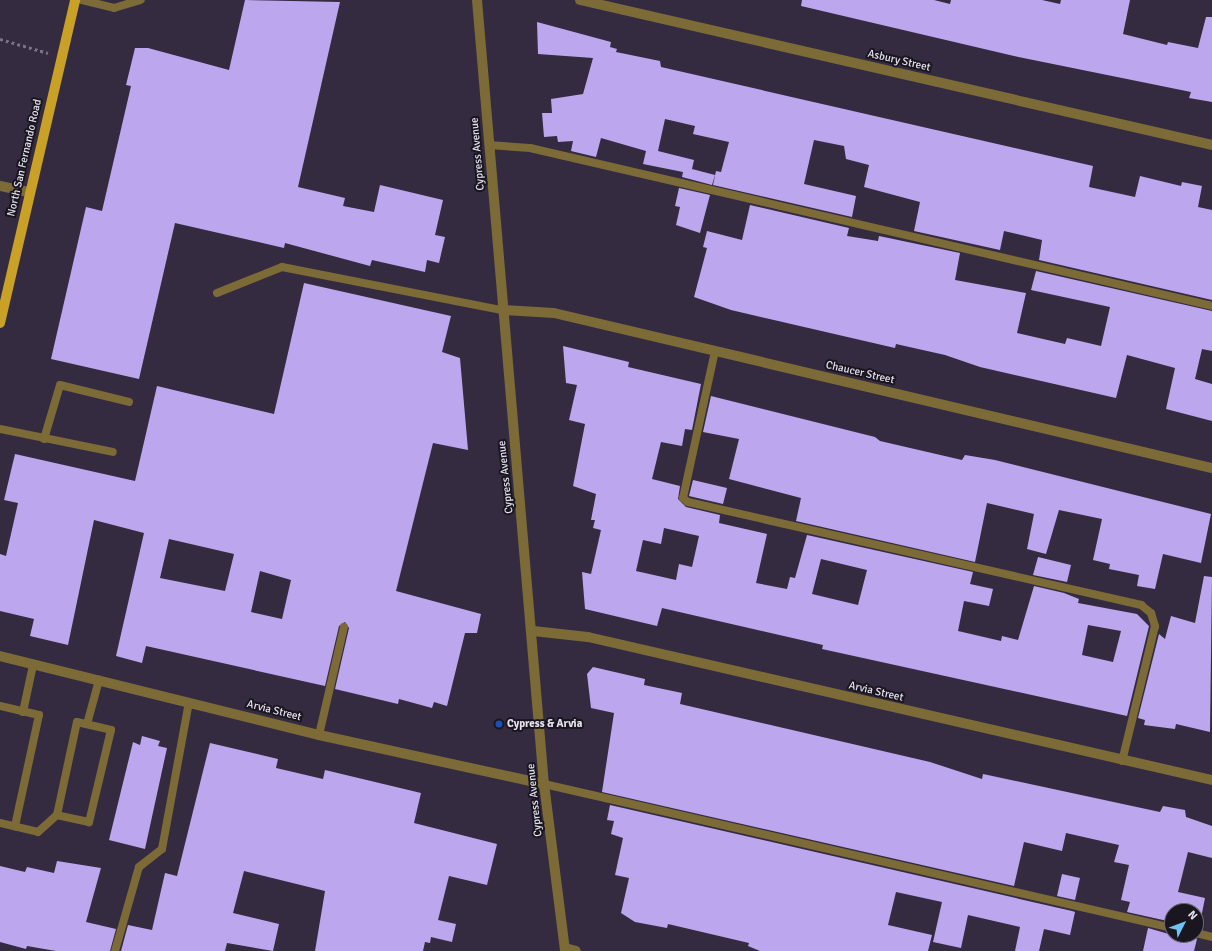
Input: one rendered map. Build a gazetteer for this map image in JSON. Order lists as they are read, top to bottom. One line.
{"streets":{"main road":["North San Fernando Road"],"street":["Asbury Street","Cypress Avenue","Chaucer Street","Arvia Street"]},"crossings":[["Cypress Avenue","Chaucer Street"],["Cypress Avenue","Arvia Street"]],"places":["Cypress & Arvia"],"north":"top right"}
